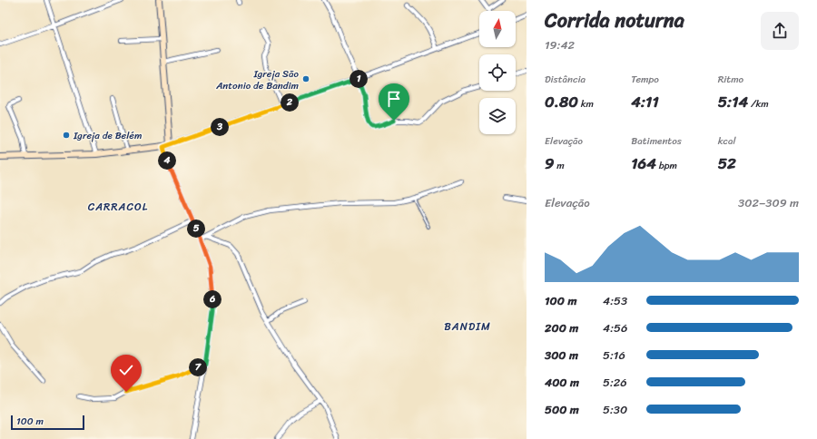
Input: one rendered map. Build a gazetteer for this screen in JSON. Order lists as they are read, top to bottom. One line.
{"districts":["CARRACOL","BANDIM"],"places":["Igreja São Antonio de Bandim","Igreja de Belém"],"scale_bar":"100 m","north":"top","page":{"heading":["Corrida noturna","19:42"],"stats":[["Distância","0.80 km"],["Tempo","4:11"],["Ritmo","5:14 /km"],["Elevação","9 m"],["Batimentos","164 bpm"],["kcal","52"]],"pins":["1","2","3","4","5","6","7"],"chart":["Elevação","302–309 m"],"list":[{"name":"100 m","note":"4:53"},{"name":"200 m","note":"4:56"},{"name":"300 m","note":"5:16"},{"name":"400 m","note":"5:26"},{"name":"500 m","note":"5:30"}],"scale":"100 m"}}
